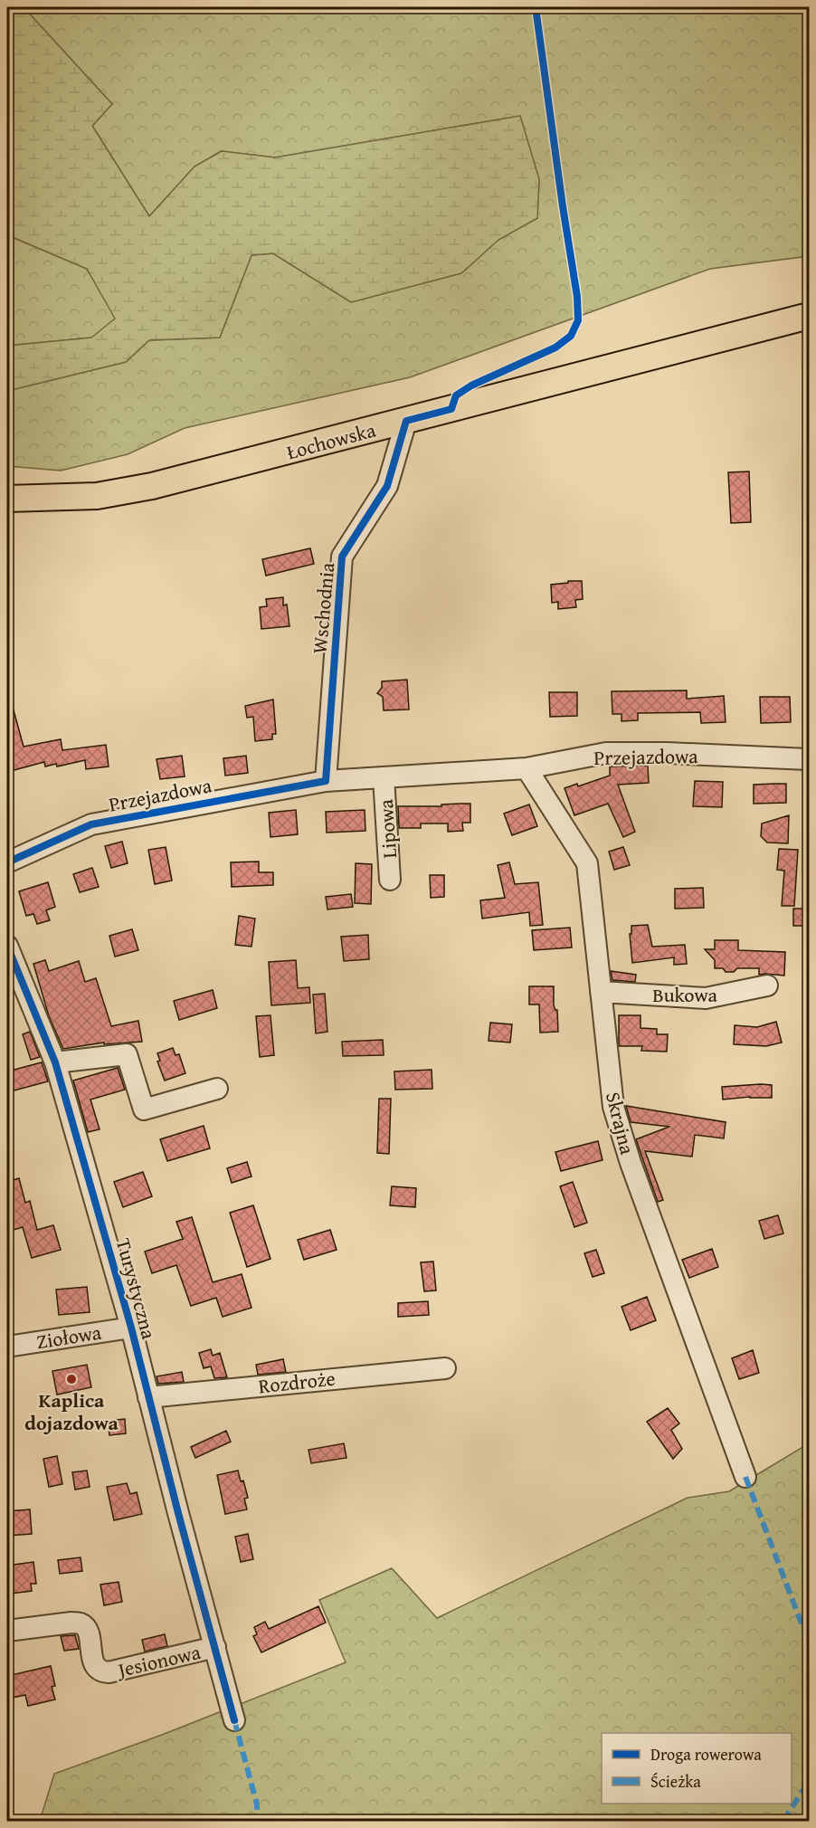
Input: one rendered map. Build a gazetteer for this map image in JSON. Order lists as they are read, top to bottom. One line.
{"streets":{"main road":["Łochowska"],"street":["Wschodnia","Przejazdowa","Lipowa","Bukowa","Skrajna","Turystyczna","Ziołowa","Rozdroże","Jesionowa"]},"crossings":[["Łochowska","Wschodnia"],["Wschodnia","Przejazdowa"],["Przejazdowa","Lipowa"],["Przejazdowa","Skrajna"],["Bukowa","Skrajna"],["Turystyczna","Ziołowa"],["Turystyczna","Rozdroże"],["Turystyczna","Jesionowa"]],"places":["Kaplica dojazdowa"],"legend":["Droga rowerowa","Ścieżka"]}
